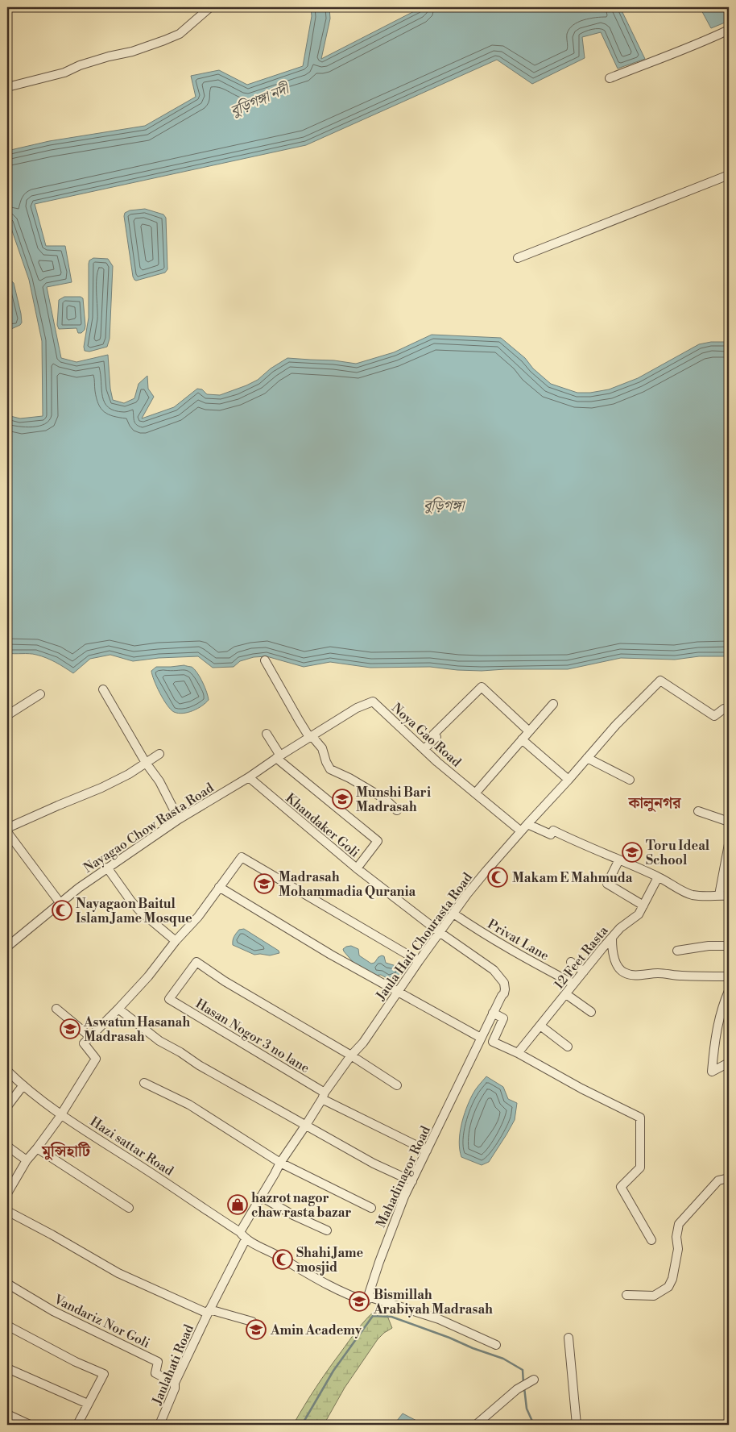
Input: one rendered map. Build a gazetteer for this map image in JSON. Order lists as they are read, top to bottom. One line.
{"streets":{"street":["Noya Gao Road","Khandaker Goli","Nayagao Chow Rasta Road","Jaula Hati Chourasta Road","Privat Lane","12 Feet Rasta","Hasan Nogor 3 no lane","Hazi sattar Road","Mahadinagor Road","Vandariz Nor Goli","Jaulahati Road"]},"crossings":[["Noya Gao Road","Nayagao Chow Rasta Road"],["Noya Gao Road","Jaula Hati Chourasta Road"],["Khandaker Goli","Nayagao Chow Rasta Road"],["Khandaker Goli","Jaula Hati Chourasta Road"],["Khandaker Goli","Mahadinagor Road"],["Jaula Hati Chourasta Road","Privat Lane"],["Jaula Hati Chourasta Road","Hasan Nogor 3 no lane"],["Jaula Hati Chourasta Road","Hazi sattar Road"],["Privat Lane","12 Feet Rasta"],["Hasan Nogor 3 no lane","Mahadinagor Road"],["Hazi sattar Road","Jaulahati Road"],["Vandariz Nor Goli","Jaulahati Road"]],"districts":["কালুনগর","মুন্সিহাটি"],"water":["বুড়িগঙ্গা নদী","বুড়িগঙ্গা"],"places":{"school or university":["Munshi Bari Madrasah","Toru Ideal School","Madrasah Mohammadia Qurania","Aswatun Hasanah Madrasah","Bismillah Arabiyah Madrasah","Amin Academy"],"mosque":["Makam E Mahmuda","Nayagaon Baitul Islam Jame Mosque","Shahi Jame mosjid"],"shop":["hazrot nagor chaw rasta bazar"]}}
